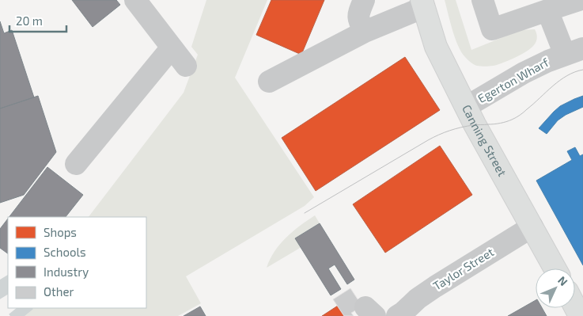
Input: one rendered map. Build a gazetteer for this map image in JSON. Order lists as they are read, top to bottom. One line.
{"streets":{"highway":["Canning Street"],"street":["Egerton Wharf","Taylor Street"]},"crossings":[["Egerton Wharf","Canning Street"],["Canning Street","Taylor Street"]],"legend":["Shops","Schools","Industry","Other"],"scale_bar":"20 m","north":"top right"}
